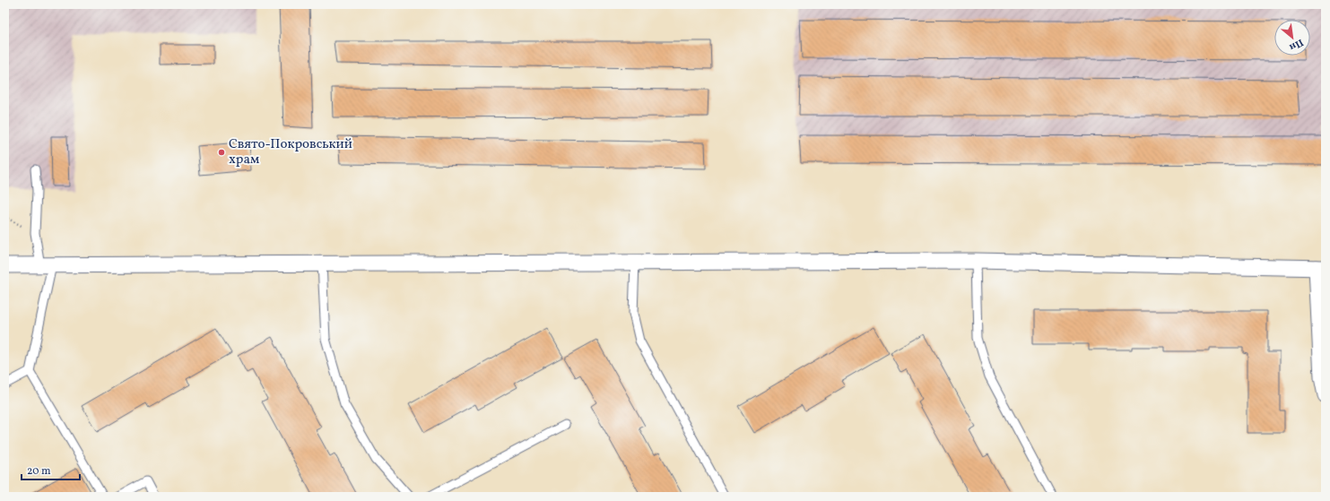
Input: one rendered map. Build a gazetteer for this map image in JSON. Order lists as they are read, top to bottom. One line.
{"places":["Свято-Покровський храм"],"scale_bar":"20 m","north":"bottom right"}
